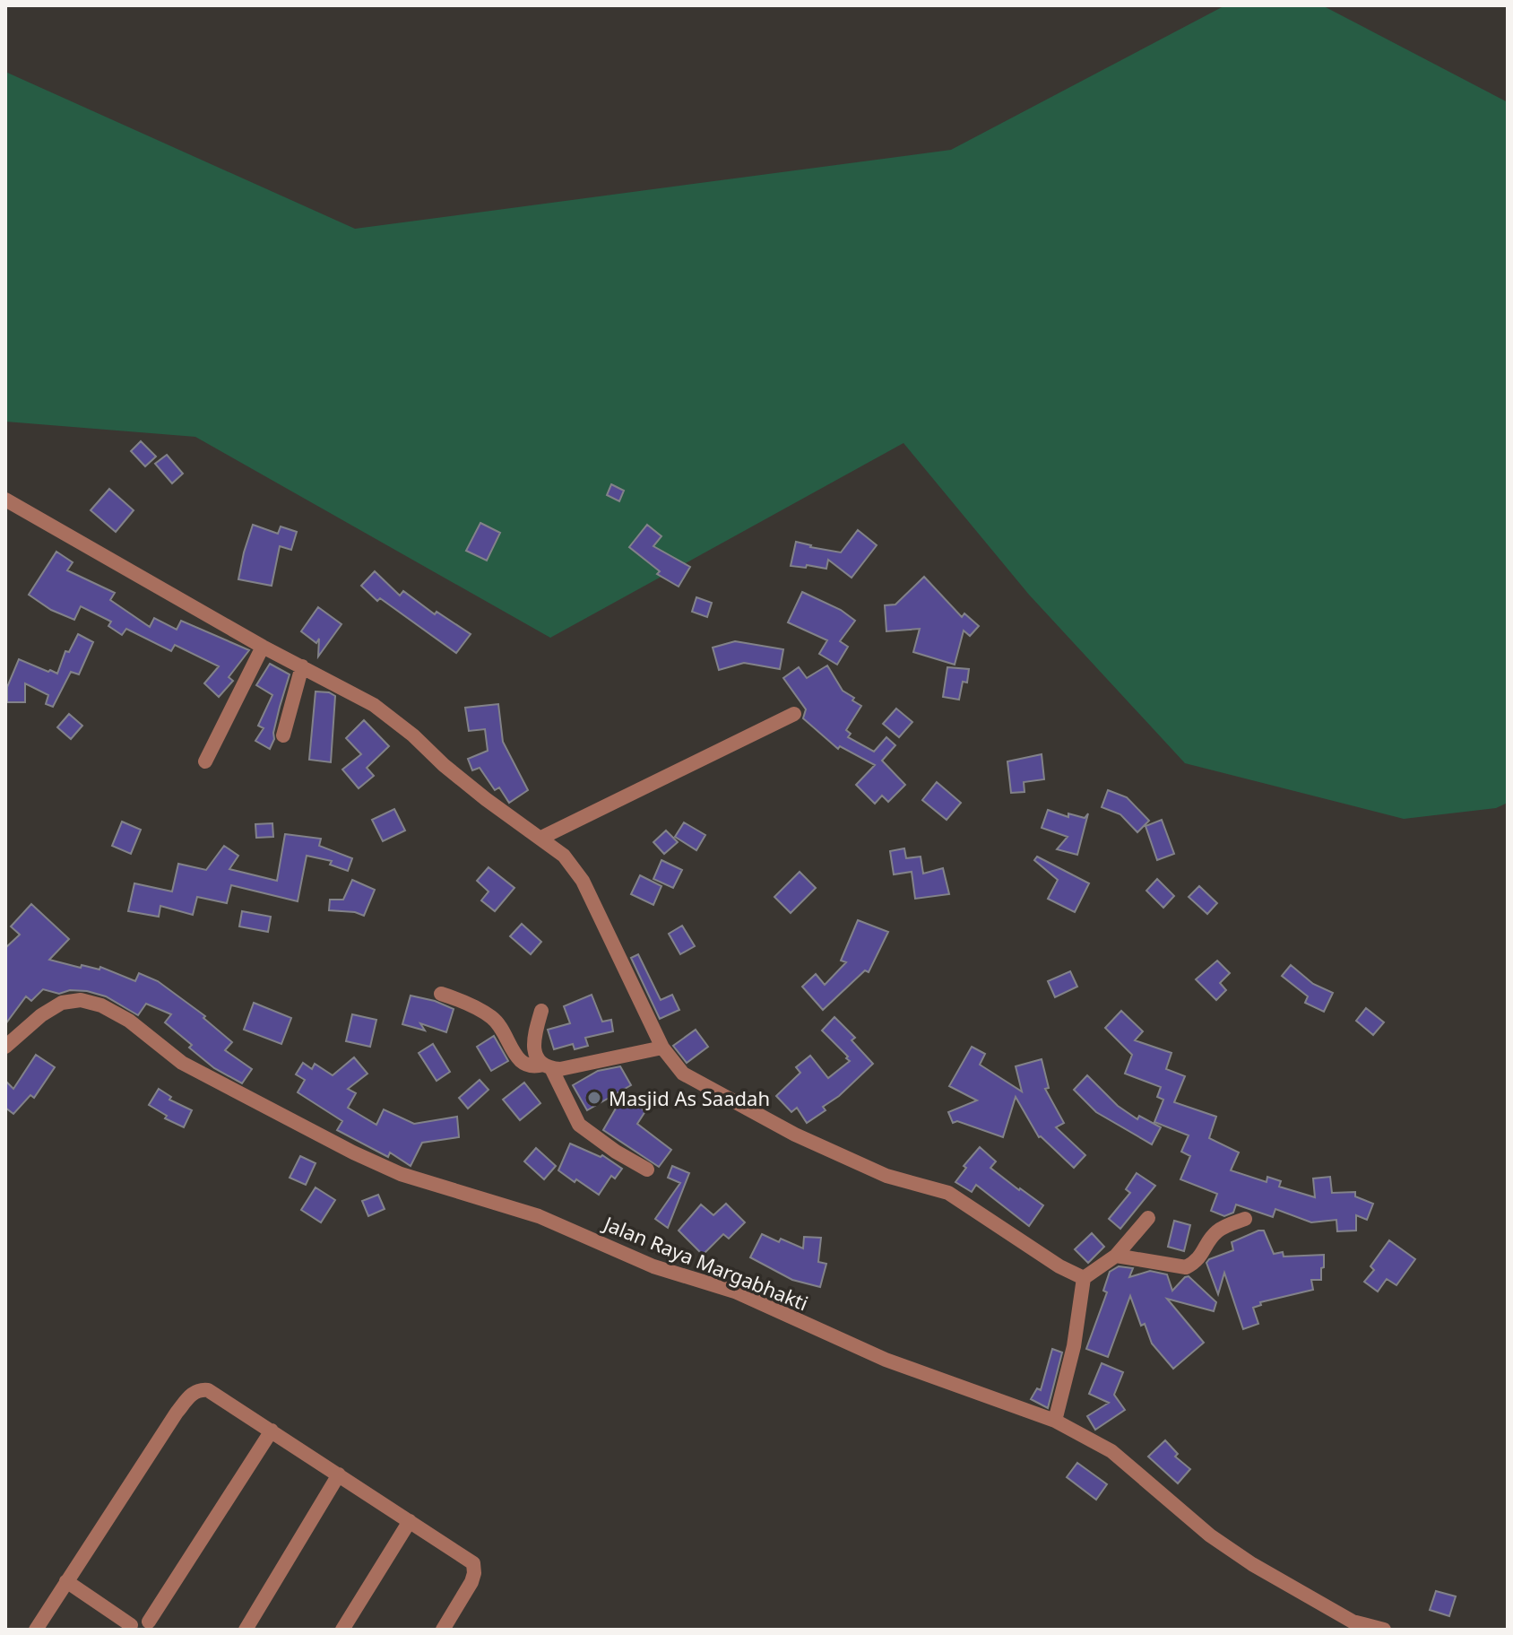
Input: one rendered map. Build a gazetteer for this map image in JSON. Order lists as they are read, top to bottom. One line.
{"streets":{"street":["Jalan Raya Margabhakti"]},"places":["Masjid As Saadah"]}
